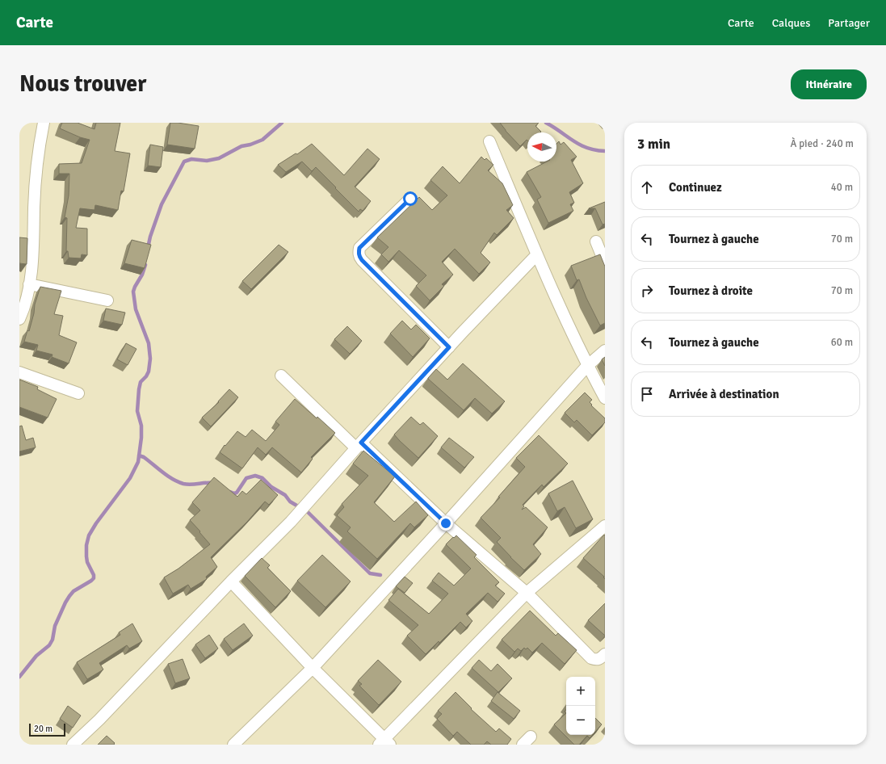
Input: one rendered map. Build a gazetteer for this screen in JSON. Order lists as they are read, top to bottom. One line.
{"scale_bar":"20 m","north":"left","page":{"header":"Carte","nav":["Carte","Calques","Partager"],"buttons":"Itinéraire","title":"Nous trouver","heading":["3 min","À pied · 240 m"],"list":[["Continuez","40 m"],["Tournez à gauche","70 m"],["Tournez à droite","70 m"],["Tournez à gauche","60 m"],"Arrivée à destination"],"map_buttons":["+","−"],"scale":"20 m"}}
